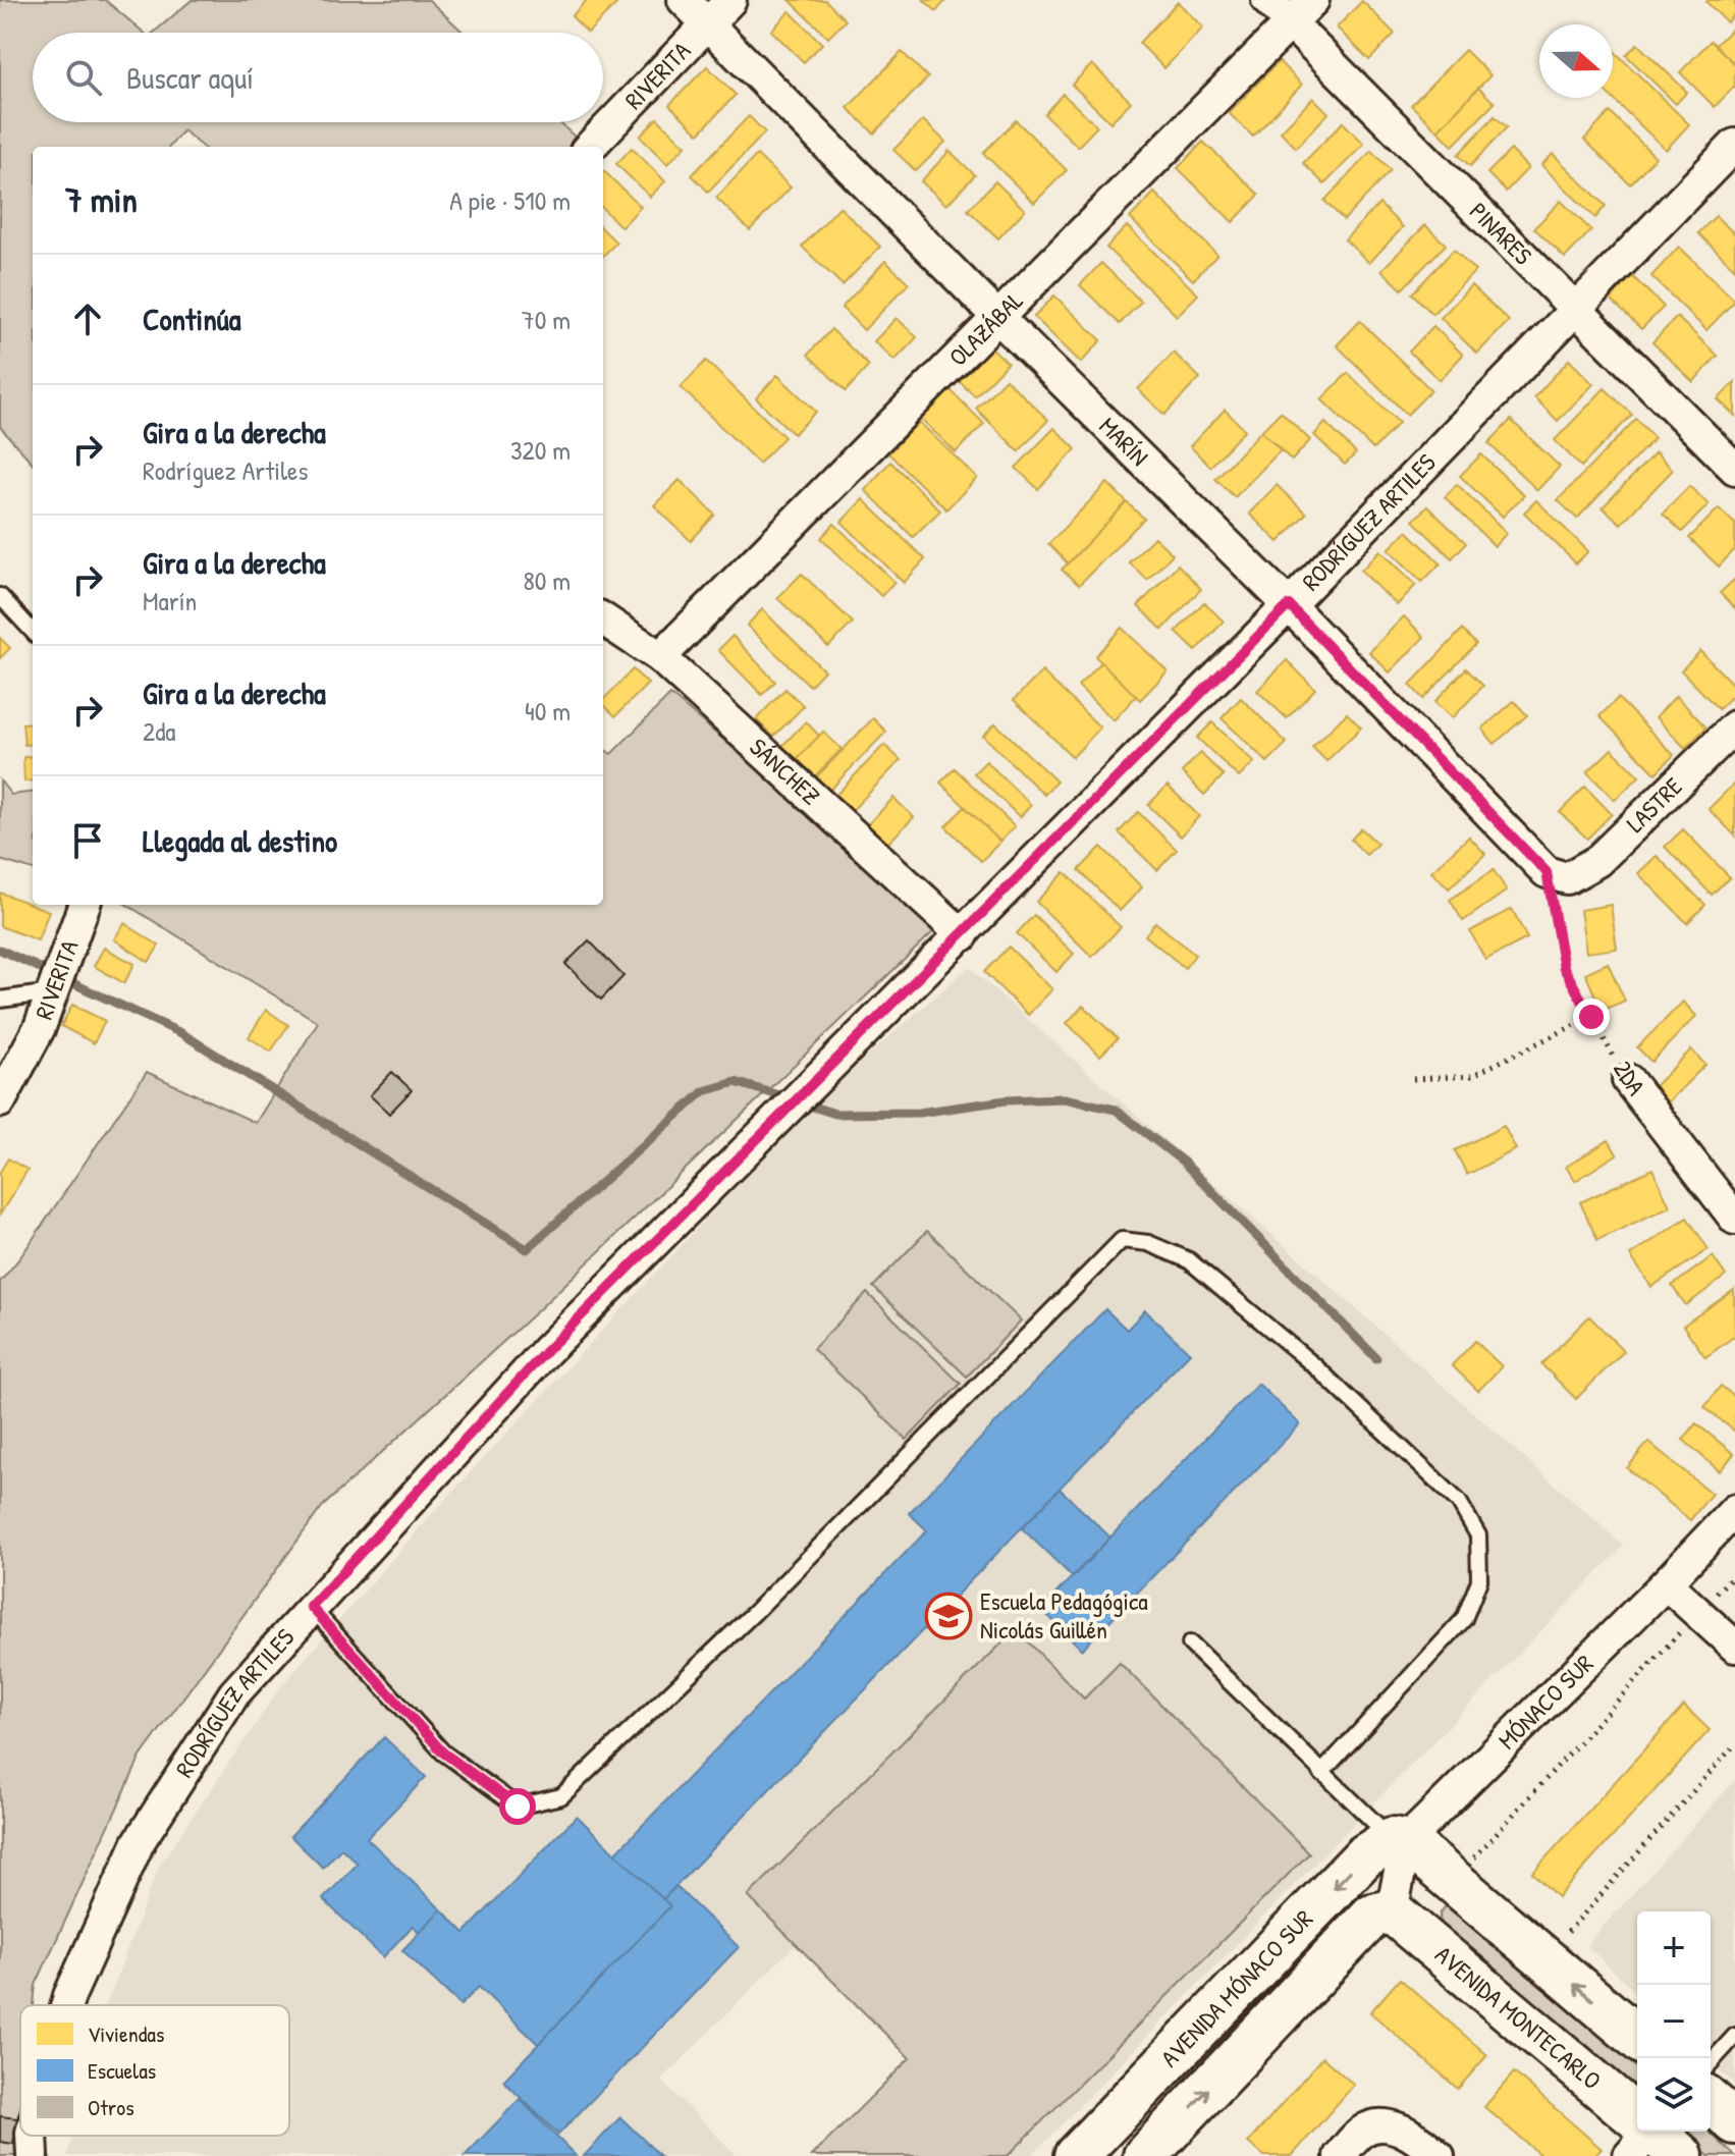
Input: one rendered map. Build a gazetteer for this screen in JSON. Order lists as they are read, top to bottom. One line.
{"streets":{"main road":["AVENIDA MÓNACO SUR","AVENIDA MONTECARLO"],"street":["RIVERITA","PINARES","OLAZÁBAL","MARÍN","RODRÍGUEZ ARTILES","SÁNCHEZ","LASTRE","2DA","MÓNACO SUR"]},"crossings":[["RIVERITA","MARÍN"],["PINARES","OLAZÁBAL"],["PINARES","RODRÍGUEZ ARTILES"],["OLAZÁBAL","MARÍN"],["OLAZÁBAL","SÁNCHEZ"],["MARÍN","RODRÍGUEZ ARTILES"],["MARÍN","LASTRE"],["MARÍN","2DA"],["RODRÍGUEZ ARTILES","SÁNCHEZ"],["LASTRE","2DA"],["MÓNACO SUR","AVENIDA MÓNACO SUR"],["AVENIDA MÓNACO SUR","AVENIDA MONTECARLO"]],"places":{"school or university":["Escuela Pedagógica Nicolás Guillén"]},"legend":["Viviendas","Escuelas","Otros"],"north":"right","page":{"search":"Buscar aquí","heading":["7 min","A pie · 510 m"],"list":[["Continúa","70 m"],["Gira a la derecha","Rodríguez Artiles","320 m"],["Gira a la derecha","Marín","80 m"],["Gira a la derecha","2da","40 m"],"Llegada al destino"],"map_buttons":["+","−"]}}
